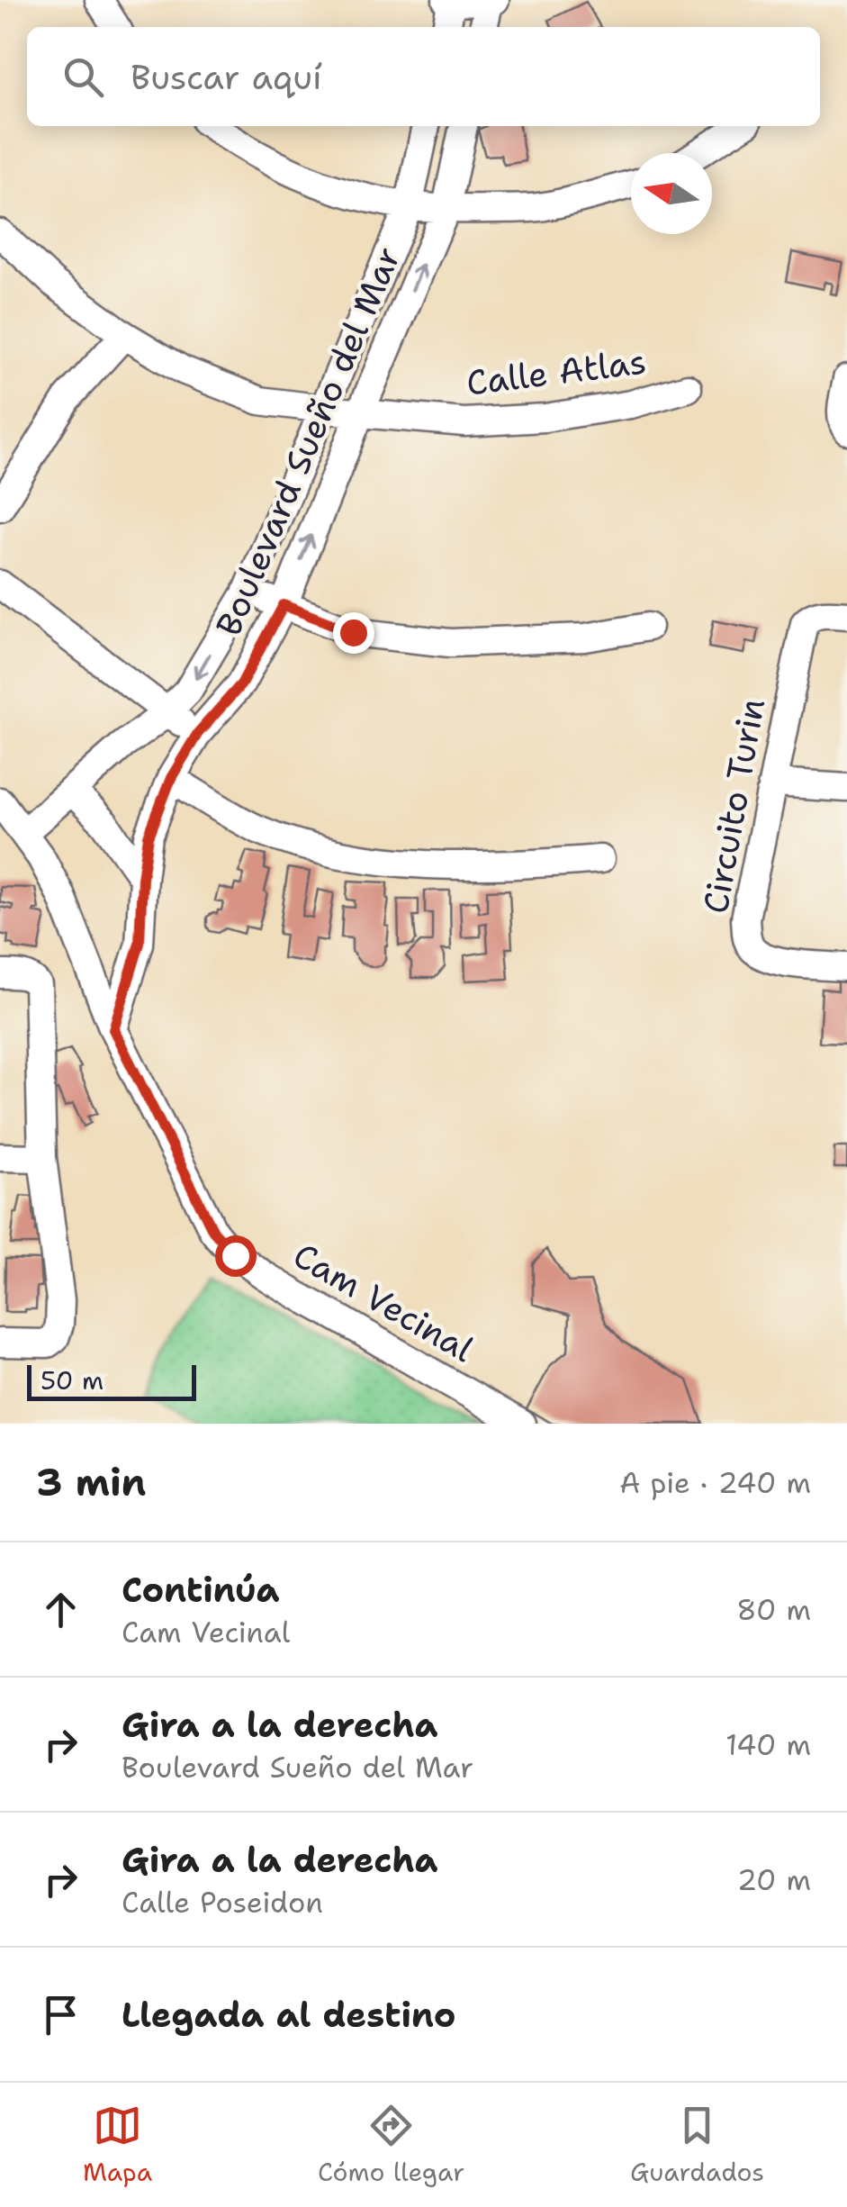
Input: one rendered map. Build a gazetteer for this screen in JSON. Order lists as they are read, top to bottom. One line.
{"streets":{"street":["Calle Atlas","Boulevard Sueño del Mar","Circuito Turin","Cam Vecinal"]},"crossings":[["Calle Atlas","Boulevard Sueño del Mar"],["Boulevard Sueño del Mar","Cam Vecinal"]],"scale_bar":"50 m","north":"left","page":{"search":"Buscar aquí","scale":"50 m","heading":["3 min","A pie · 240 m"],"list":[["Continúa","Cam Vecinal","80 m"],["Gira a la derecha","Boulevard Sueño del Mar","140 m"],["Gira a la derecha","Calle Poseidon","20 m"],"Llegada al destino"],"nav":["Mapa","Cómo llegar","Guardados"]}}
